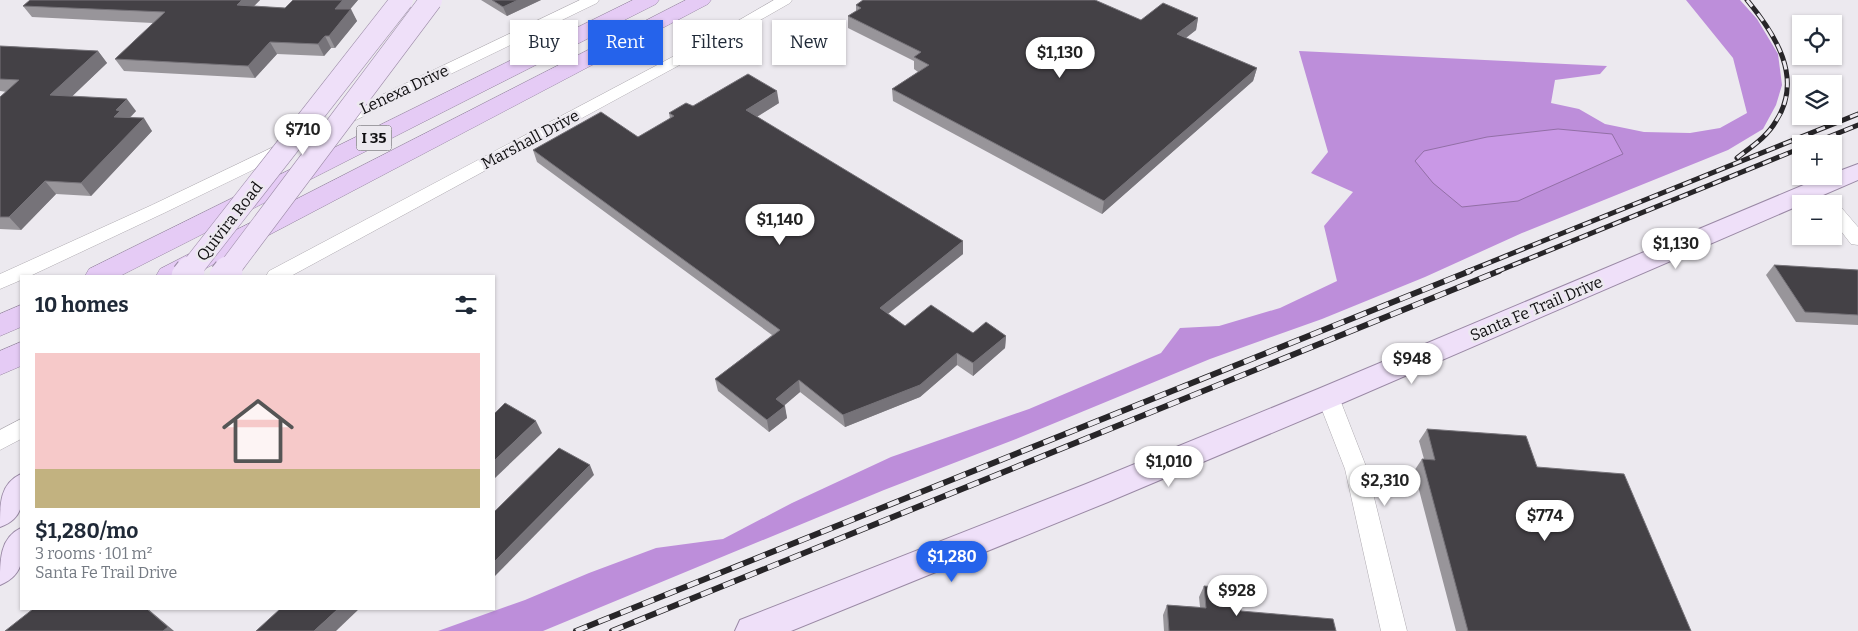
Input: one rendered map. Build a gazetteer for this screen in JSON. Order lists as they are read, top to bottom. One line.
{"streets":{"highway":["I 35"],"main road":["Quivira Road","Santa Fe Trail Drive"],"street":["Lenexa Drive","Marshall Drive"]},"page":{"map_buttons":["+","−"],"chip":["Buy","Rent","Filters","New"],"price":["$1,130","$710","$1,140","$1,130","$948","$1,010","$2,310","$774","$1,280","$928"],"heading":"10 homes","list":[{"name":"$1,280/mo","note":"3 rooms · 101 m² · Santa Fe Trail Drive"}]}}
